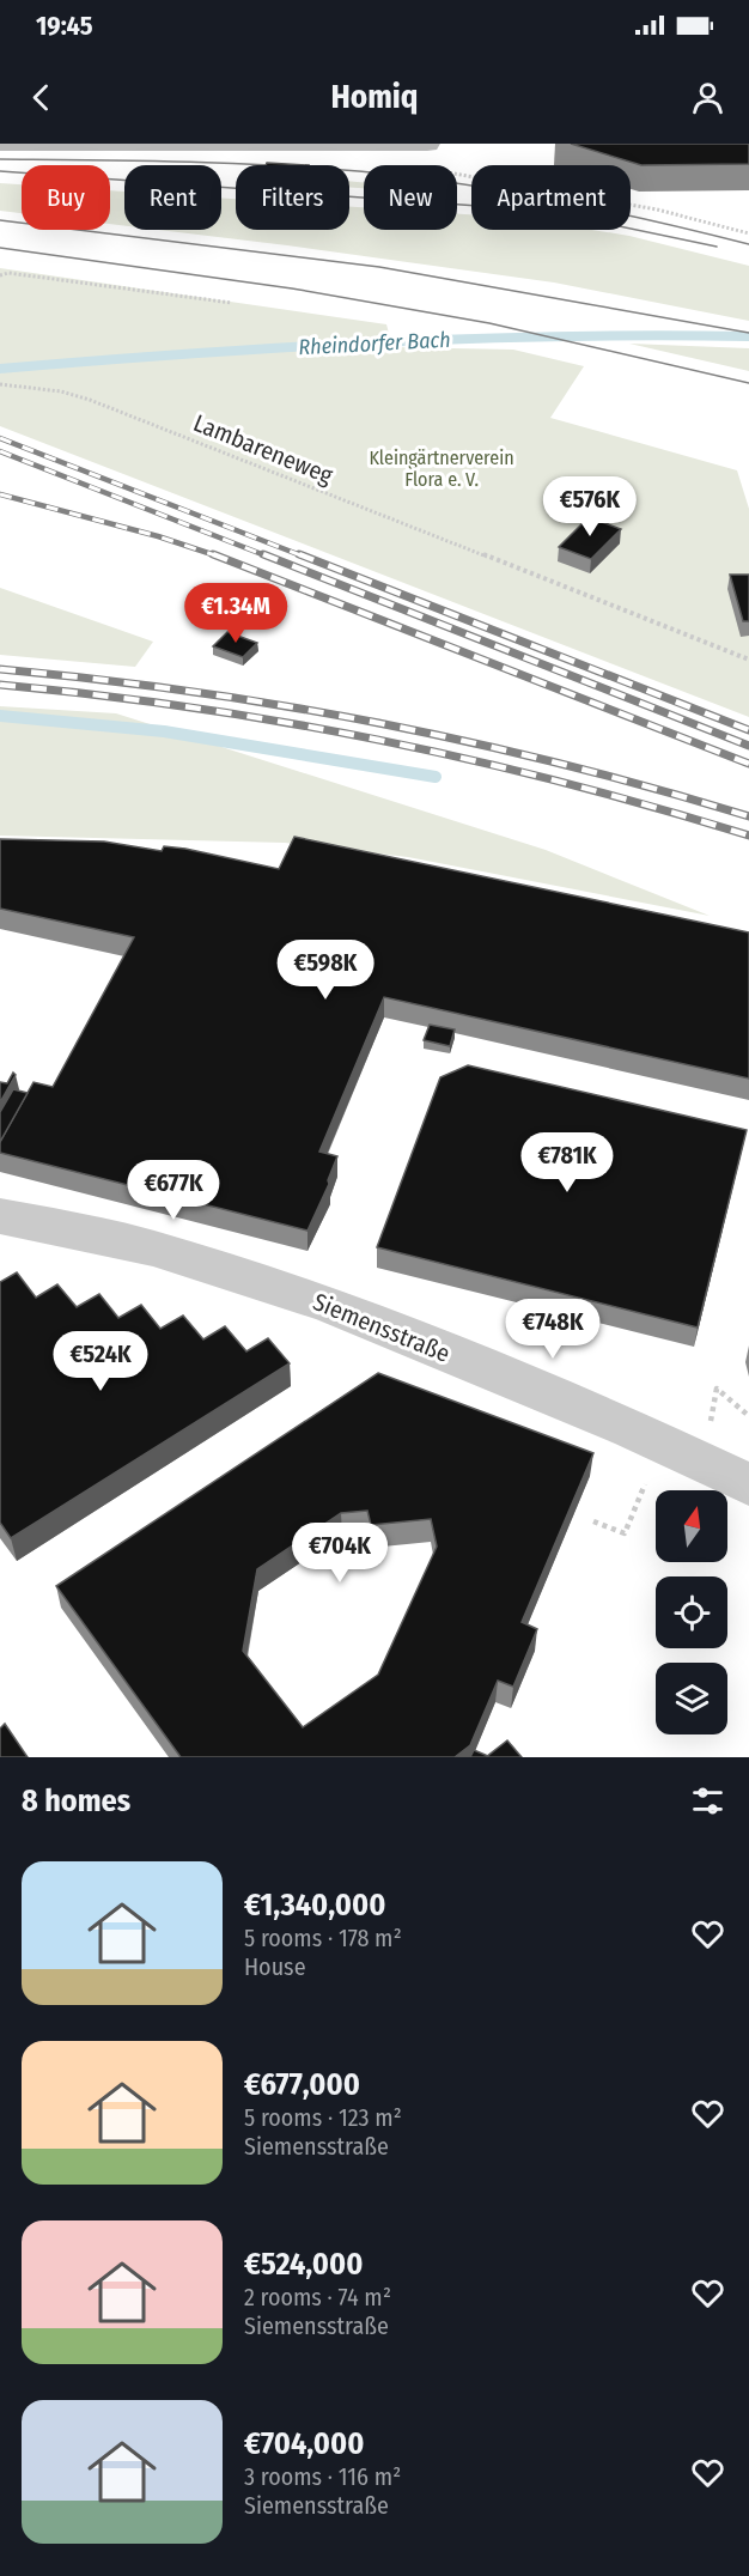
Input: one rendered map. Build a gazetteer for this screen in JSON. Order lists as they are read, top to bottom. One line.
{"streets":{"street":["Siemensstraße"],"path":["Lambareneweg"]},"water":["Rheindorfer Bach"],"parks":["Kleingärtnerverein Flora e. V."],"north":"top","page":{"status":"19:45","header":"Homiq","chip":["Buy","Rent","Filters","New","Apartment"],"price":["€576K","€1.34M","€598K","€781K","€677K","€748K","€524K","€704K"],"heading":"8 homes","list":[{"name":"€1,340,000","note":"5 rooms · 178 m² · House"},{"name":"€677,000","note":"5 rooms · 123 m² · Siemensstraße"},{"name":"€524,000","note":"2 rooms · 74 m² · Siemensstraße"},{"name":"€704,000","note":"3 rooms · 116 m² · Siemensstraße"}]}}
